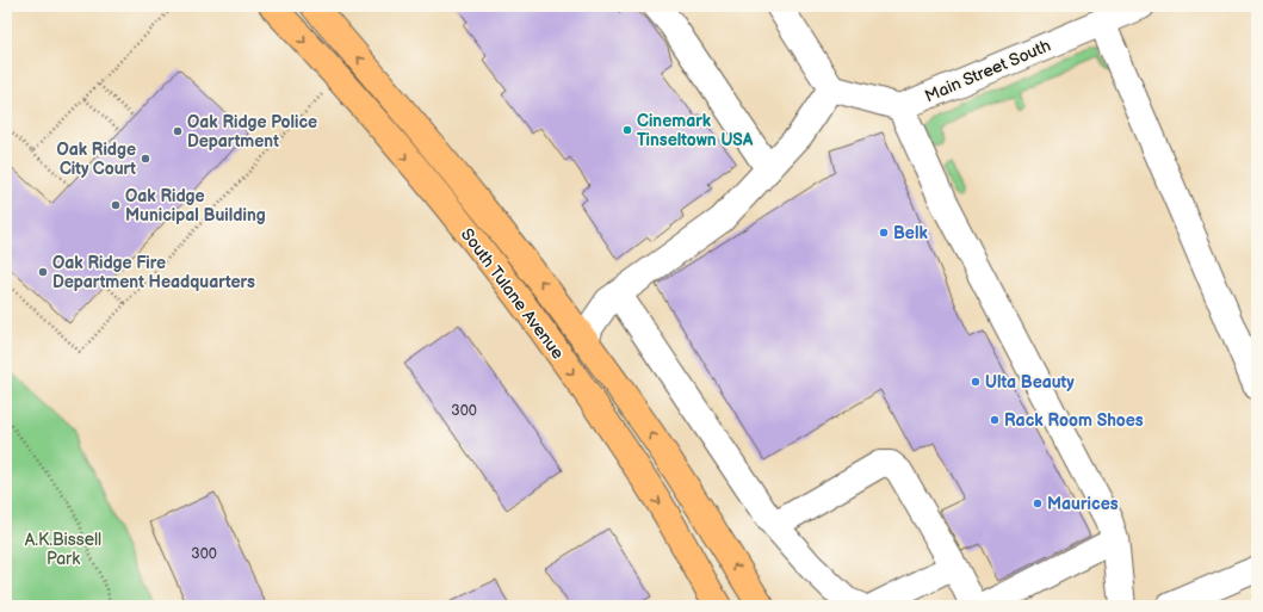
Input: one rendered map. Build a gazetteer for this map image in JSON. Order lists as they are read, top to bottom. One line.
{"streets":{"main road":["South Tulane Avenue"],"street":["Main Street South"]},"parks":["A.K.Bissell Park"],"places":["Cinemark Tinseltown USA","Oak Ridge Police Department","Oak Ridge City Court","Oak Ridge Municipal Building","Belk","Oak Ridge Fire Department Headquarters","Ulta Beauty","Rack Room Shoes","Maurices"],"house_numbers":["300","300"]}
